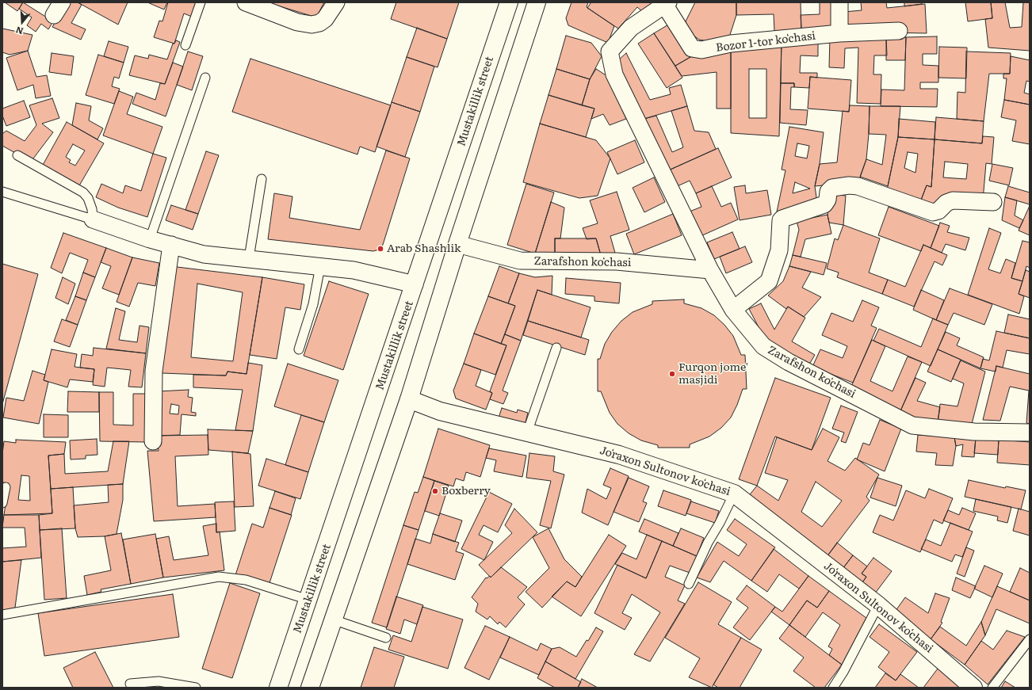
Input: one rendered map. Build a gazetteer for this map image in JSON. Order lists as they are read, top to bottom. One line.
{"streets":{"main road":["Mustakillik street","Joʻraxon Sultonov koʻchasi"],"street":["Bozor 1-tor koʻchasi","Zarafshon koʻchasi"]},"places":["Arab Shashlik","Furqon jome' masjidi","Boxberry"],"north":"bottom"}
